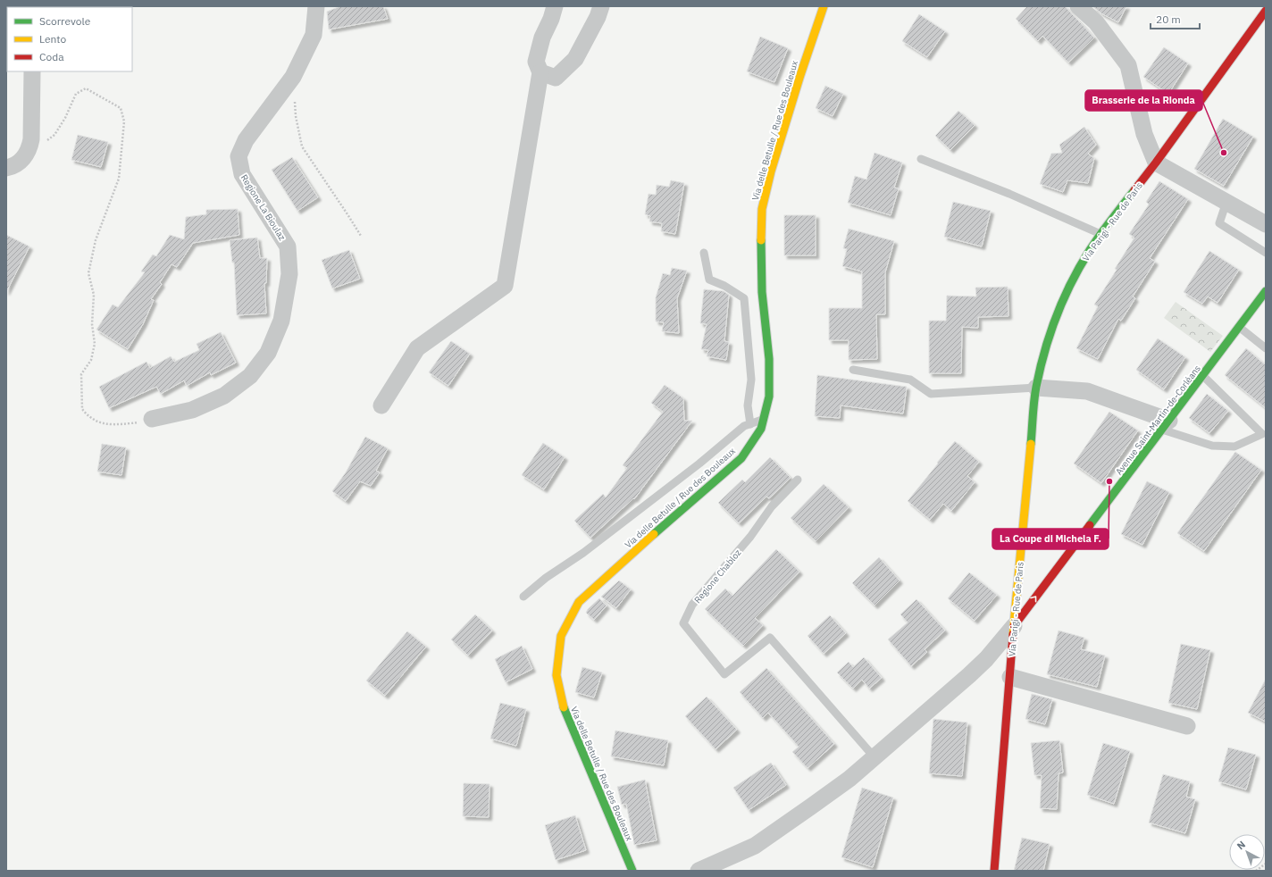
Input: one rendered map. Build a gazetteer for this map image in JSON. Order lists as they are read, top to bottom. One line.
{"streets":{"street":["Via delle Betulle / Rue des Bouleaux","Regione La Bioulaz","Via Parigi - Rue de Paris","Avenue Saint-Martin-de-Corléans"],"lane":["Regione Chabloz"]},"crossings":[["Via Parigi - Rue de Paris","Avenue Saint-Martin-de-Corléans"]],"one_way":["Avenue Saint-Martin-de-Corléans"],"places":["Brasserie de la Rionda","La Coupe di Michela F."],"legend":["Scorrevole","Lento","Coda"],"scale_bar":"20 m","north":"top left"}
